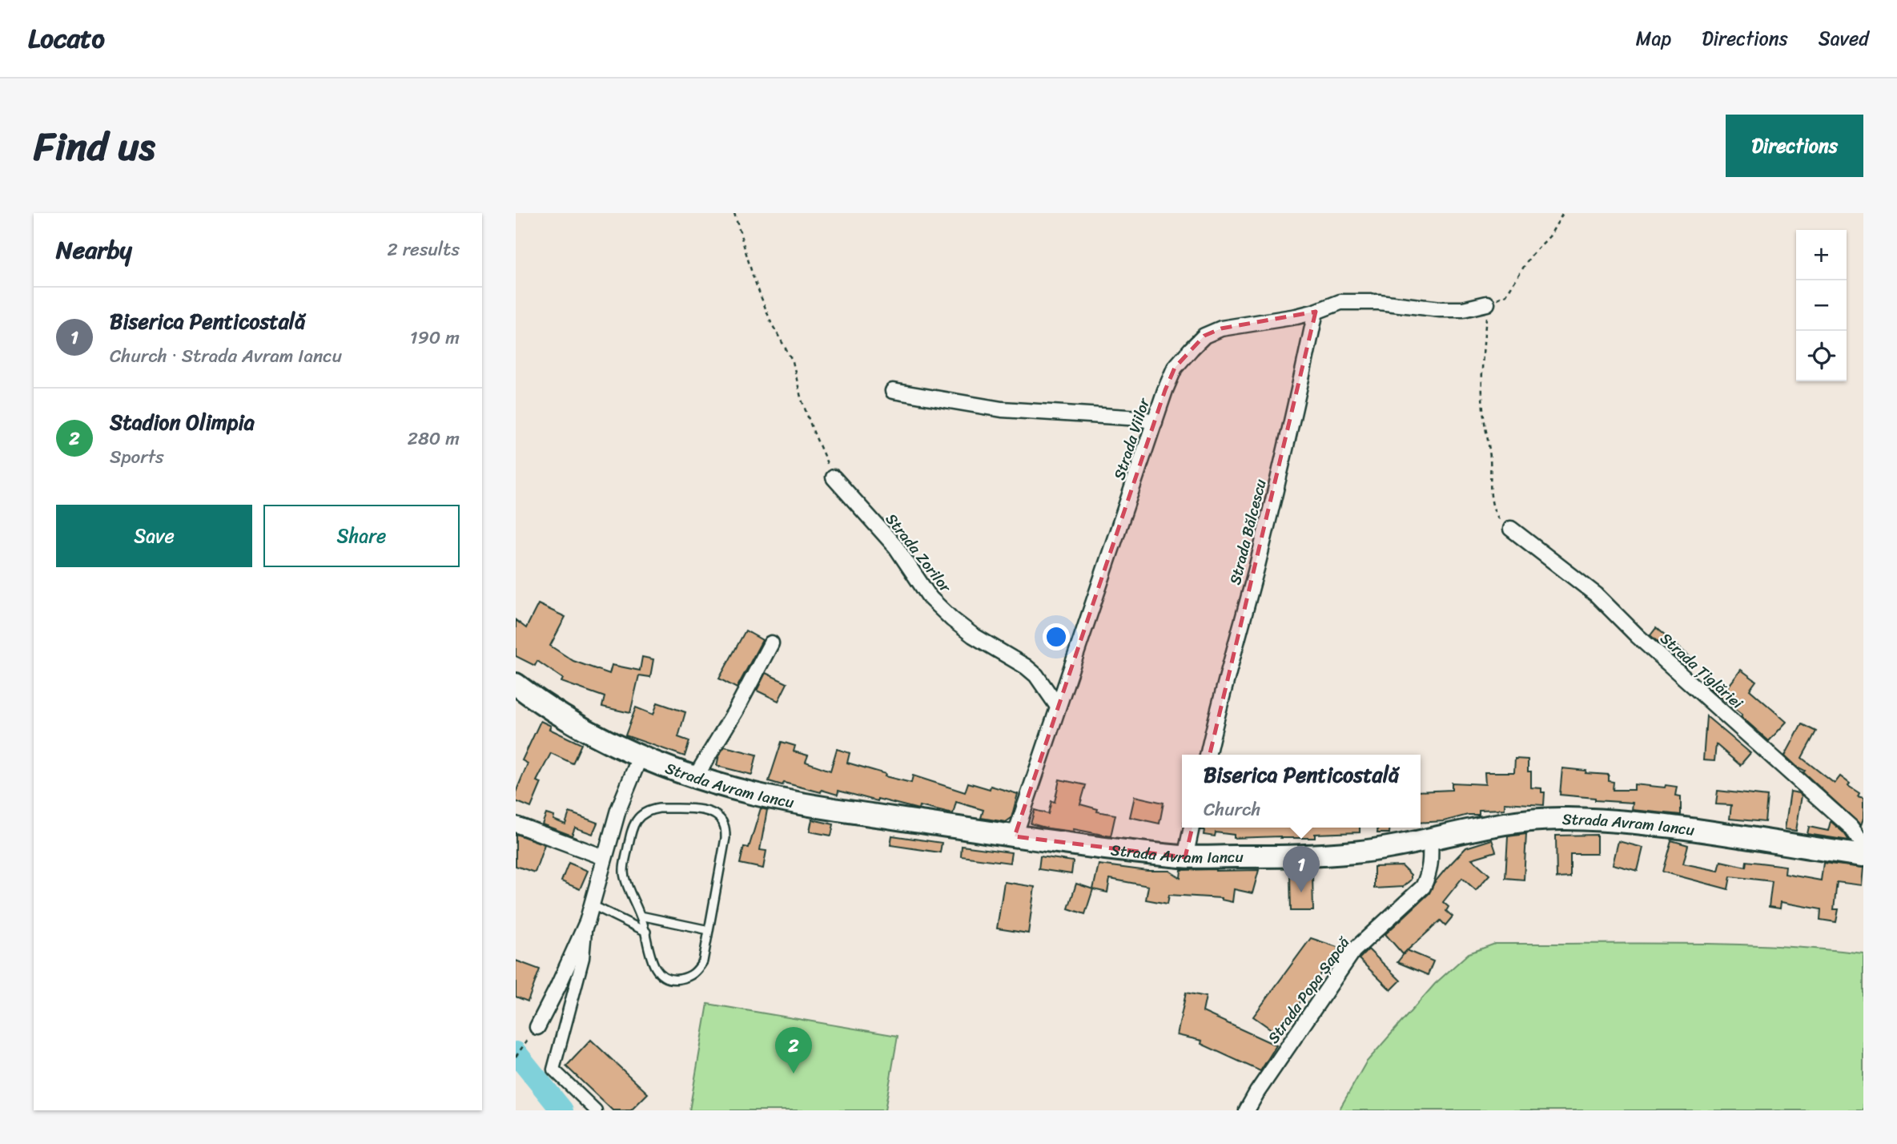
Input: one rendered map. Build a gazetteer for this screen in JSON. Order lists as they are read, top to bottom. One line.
{"streets":{"main road":["Strada Avram Iancu"],"street":["Strada Viilor","Strada Bălcescu","Strada Zorilor","Strada Țiglăriei","Strada Popa Șapcă"]},"crossings":[["Strada Viilor","Strada Bălcescu"],["Strada Viilor","Strada Zorilor"],["Strada Viilor","Strada Avram Iancu"],["Strada Avram Iancu","Strada Popa Șapcă"]],"page":{"header":"Locato","nav":["Map","Directions","Saved"],"title":"Find us","buttons":["Directions",["Save","Share"]],"heading":["Nearby","2 results"],"map_buttons":["+","−"],"list":[{"mark":"1","name":"Biserica Penticostală","note":"Church · Strada Avram Iancu","value":"190 m"},{"mark":"2","name":"Stadion Olimpia","note":"Sports","value":"280 m"}],"popup":["Biserica Penticostală","Church"],"pins":["1","2"]}}
